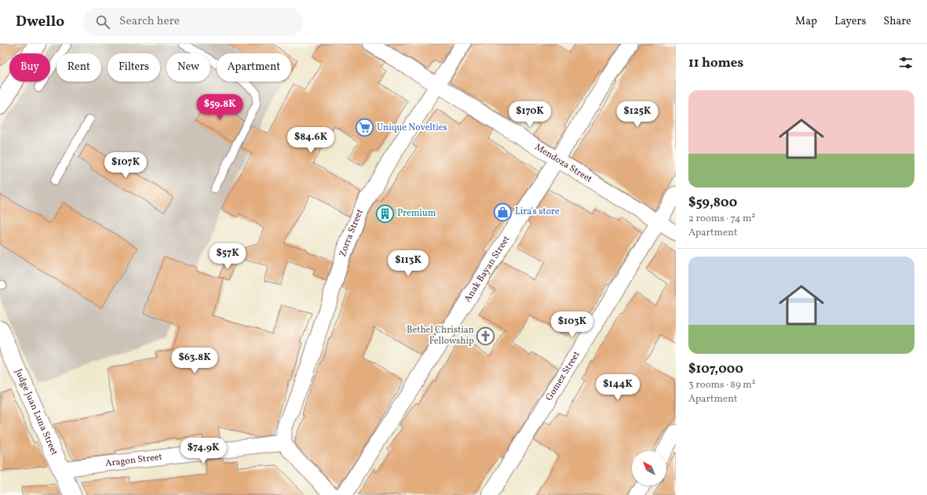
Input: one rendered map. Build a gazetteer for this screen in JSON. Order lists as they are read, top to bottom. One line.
{"streets":{"street":["Mendoza Street","Zorra Street","Anak Bayan Street","Gomez Street","Judge Juan Luna Street","Aragon Street"]},"crossings":[["Mendoza Street","Zorra Street"],["Mendoza Street","Anak Bayan Street"],["Mendoza Street","Gomez Street"],["Zorra Street","Aragon Street"],["Judge Juan Luna Street","Aragon Street"]],"places":{"supermarket":["Unique Novelties"],"shop":["Lira's store"],"building":["Premium"],"church":["Bethel Christian Fellowship"]},"north":"top left","page":{"header":"Dwello","search":"Search here","nav":["Map","Layers","Share"],"heading":"11 homes","chip":["Buy","Rent","Filters","New","Apartment"],"list":[{"name":"$59,800","note":"2 rooms · 74 m² · Apartment"},{"name":"$107,000","note":"3 rooms · 89 m² · Apartment"}],"price":["$59.8K","$170K","$125K","$84.6K","$107K","$57K","$113K","$103K","$63.8K","$144K","$74.9K"]}}
